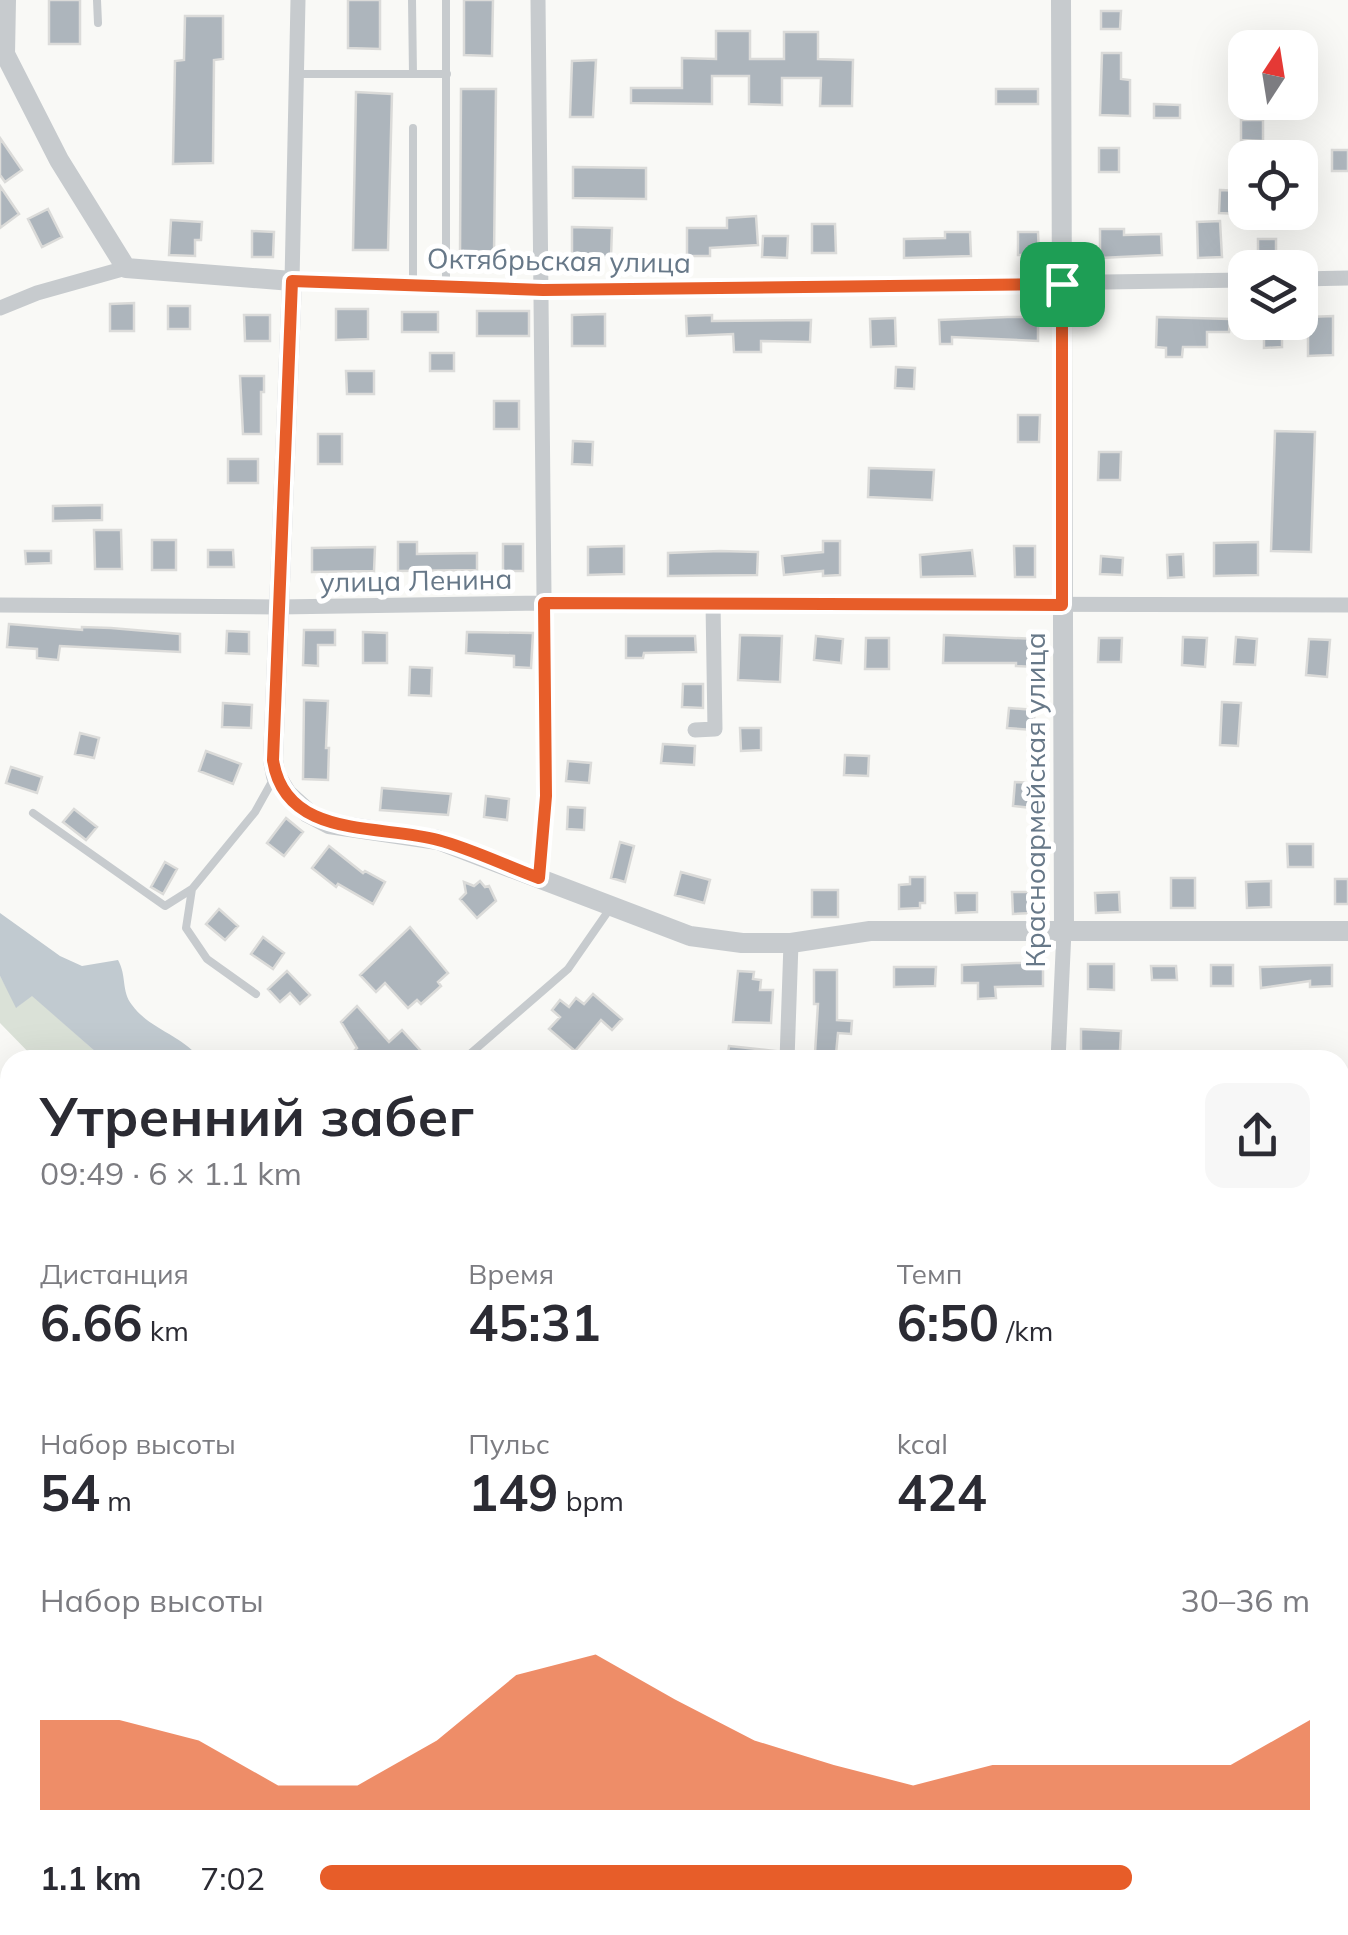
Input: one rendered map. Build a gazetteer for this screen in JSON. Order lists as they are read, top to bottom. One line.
{"streets":{"street":["Октябрьская улица","улица Ленина","Красноармейская улица"]},"crossings":[["Октябрьская улица","Красноармейская улица"],["улица Ленина","Красноармейская улица"]],"north":"top","page":{"heading":["Утренний забег","09:49 · 6 × 1.1 km"],"stats":[["Дистанция","6.66 km"],["Время","45:31"],["Темп","6:50 /km"],["Набор высоты","54 m"],["Пульс","149 bpm"],["kcal","424"]],"chart":["Набор высоты","30–36 m"],"list":[{"name":"1.1 km","note":"7:02"}]}}
